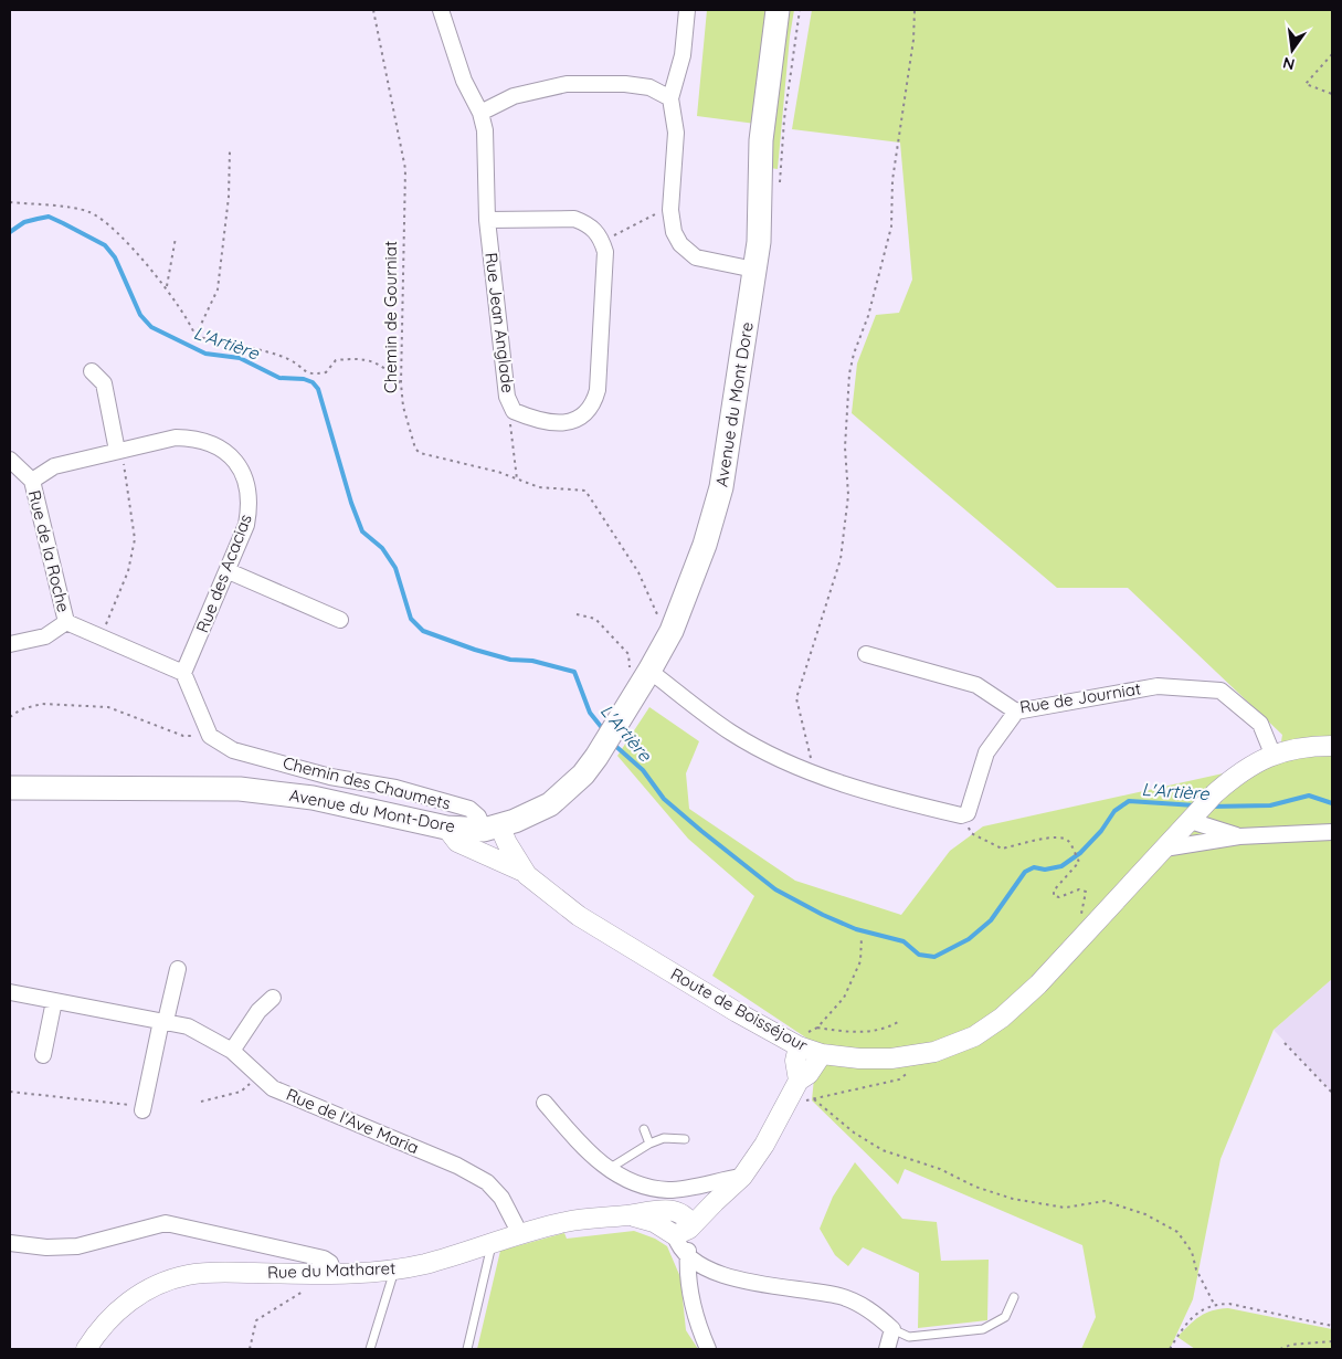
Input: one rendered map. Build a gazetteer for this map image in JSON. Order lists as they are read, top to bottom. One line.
{"streets":{"main road":["Avenue du Mont Dore","Avenue du Mont-Dore"],"street":["Rue Jean Anglade","Rue de la Roche","Rue des Acacias","Rue de Journiat","Chemin des Chaumets","Route de Boisséjour","Rue de l'Ave Maria","Rue du Matharet"],"path":["Chemin de Gourniat"]},"crossings":[["Chemin de Gourniat","Avenue du Mont Dore"],["Chemin de Gourniat","Avenue du Mont-Dore"],["Avenue du Mont Dore","Avenue du Mont-Dore"],["Rue de la Roche","Rue des Acacias"],["Rue de Journiat","Route de Boisséjour"],["Chemin des Chaumets","Avenue du Mont-Dore"],["Avenue du Mont-Dore","Route de Boisséjour"],["Route de Boisséjour","Rue du Matharet"],["Rue de l'Ave Maria","Rue du Matharet"]],"water":["L'Artière"],"north":"bottom"}
